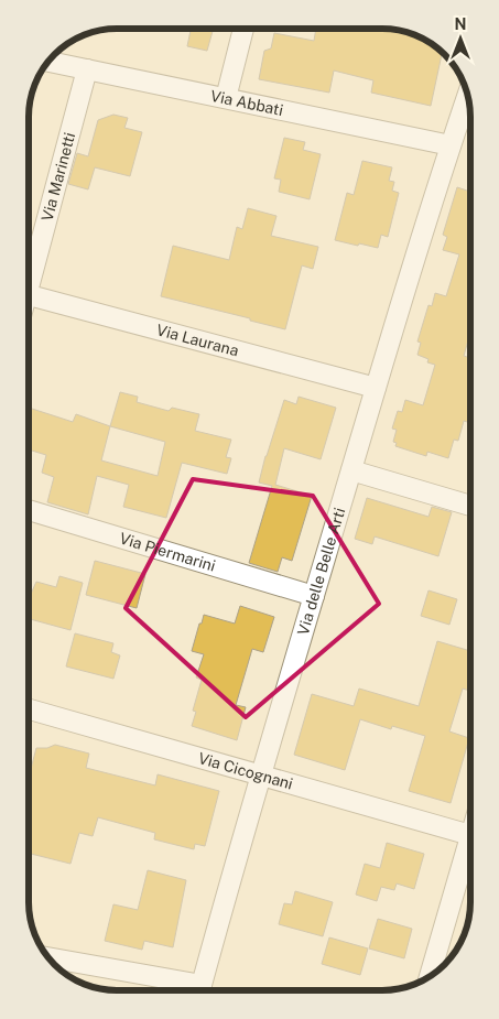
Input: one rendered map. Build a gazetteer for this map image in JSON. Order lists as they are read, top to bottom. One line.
{"streets":{"street":["Via Abbati","Via Marinetti","Via Laurana","Via Piermarini","Via delle Belle Arti","Via Cicognani"]},"crossings":[["Via Abbati","Via Marinetti"],["Via Abbati","Via delle Belle Arti"],["Via Laurana","Via delle Belle Arti"],["Via Piermarini","Via delle Belle Arti"],["Via delle Belle Arti","Via Cicognani"]],"north":"top"}
